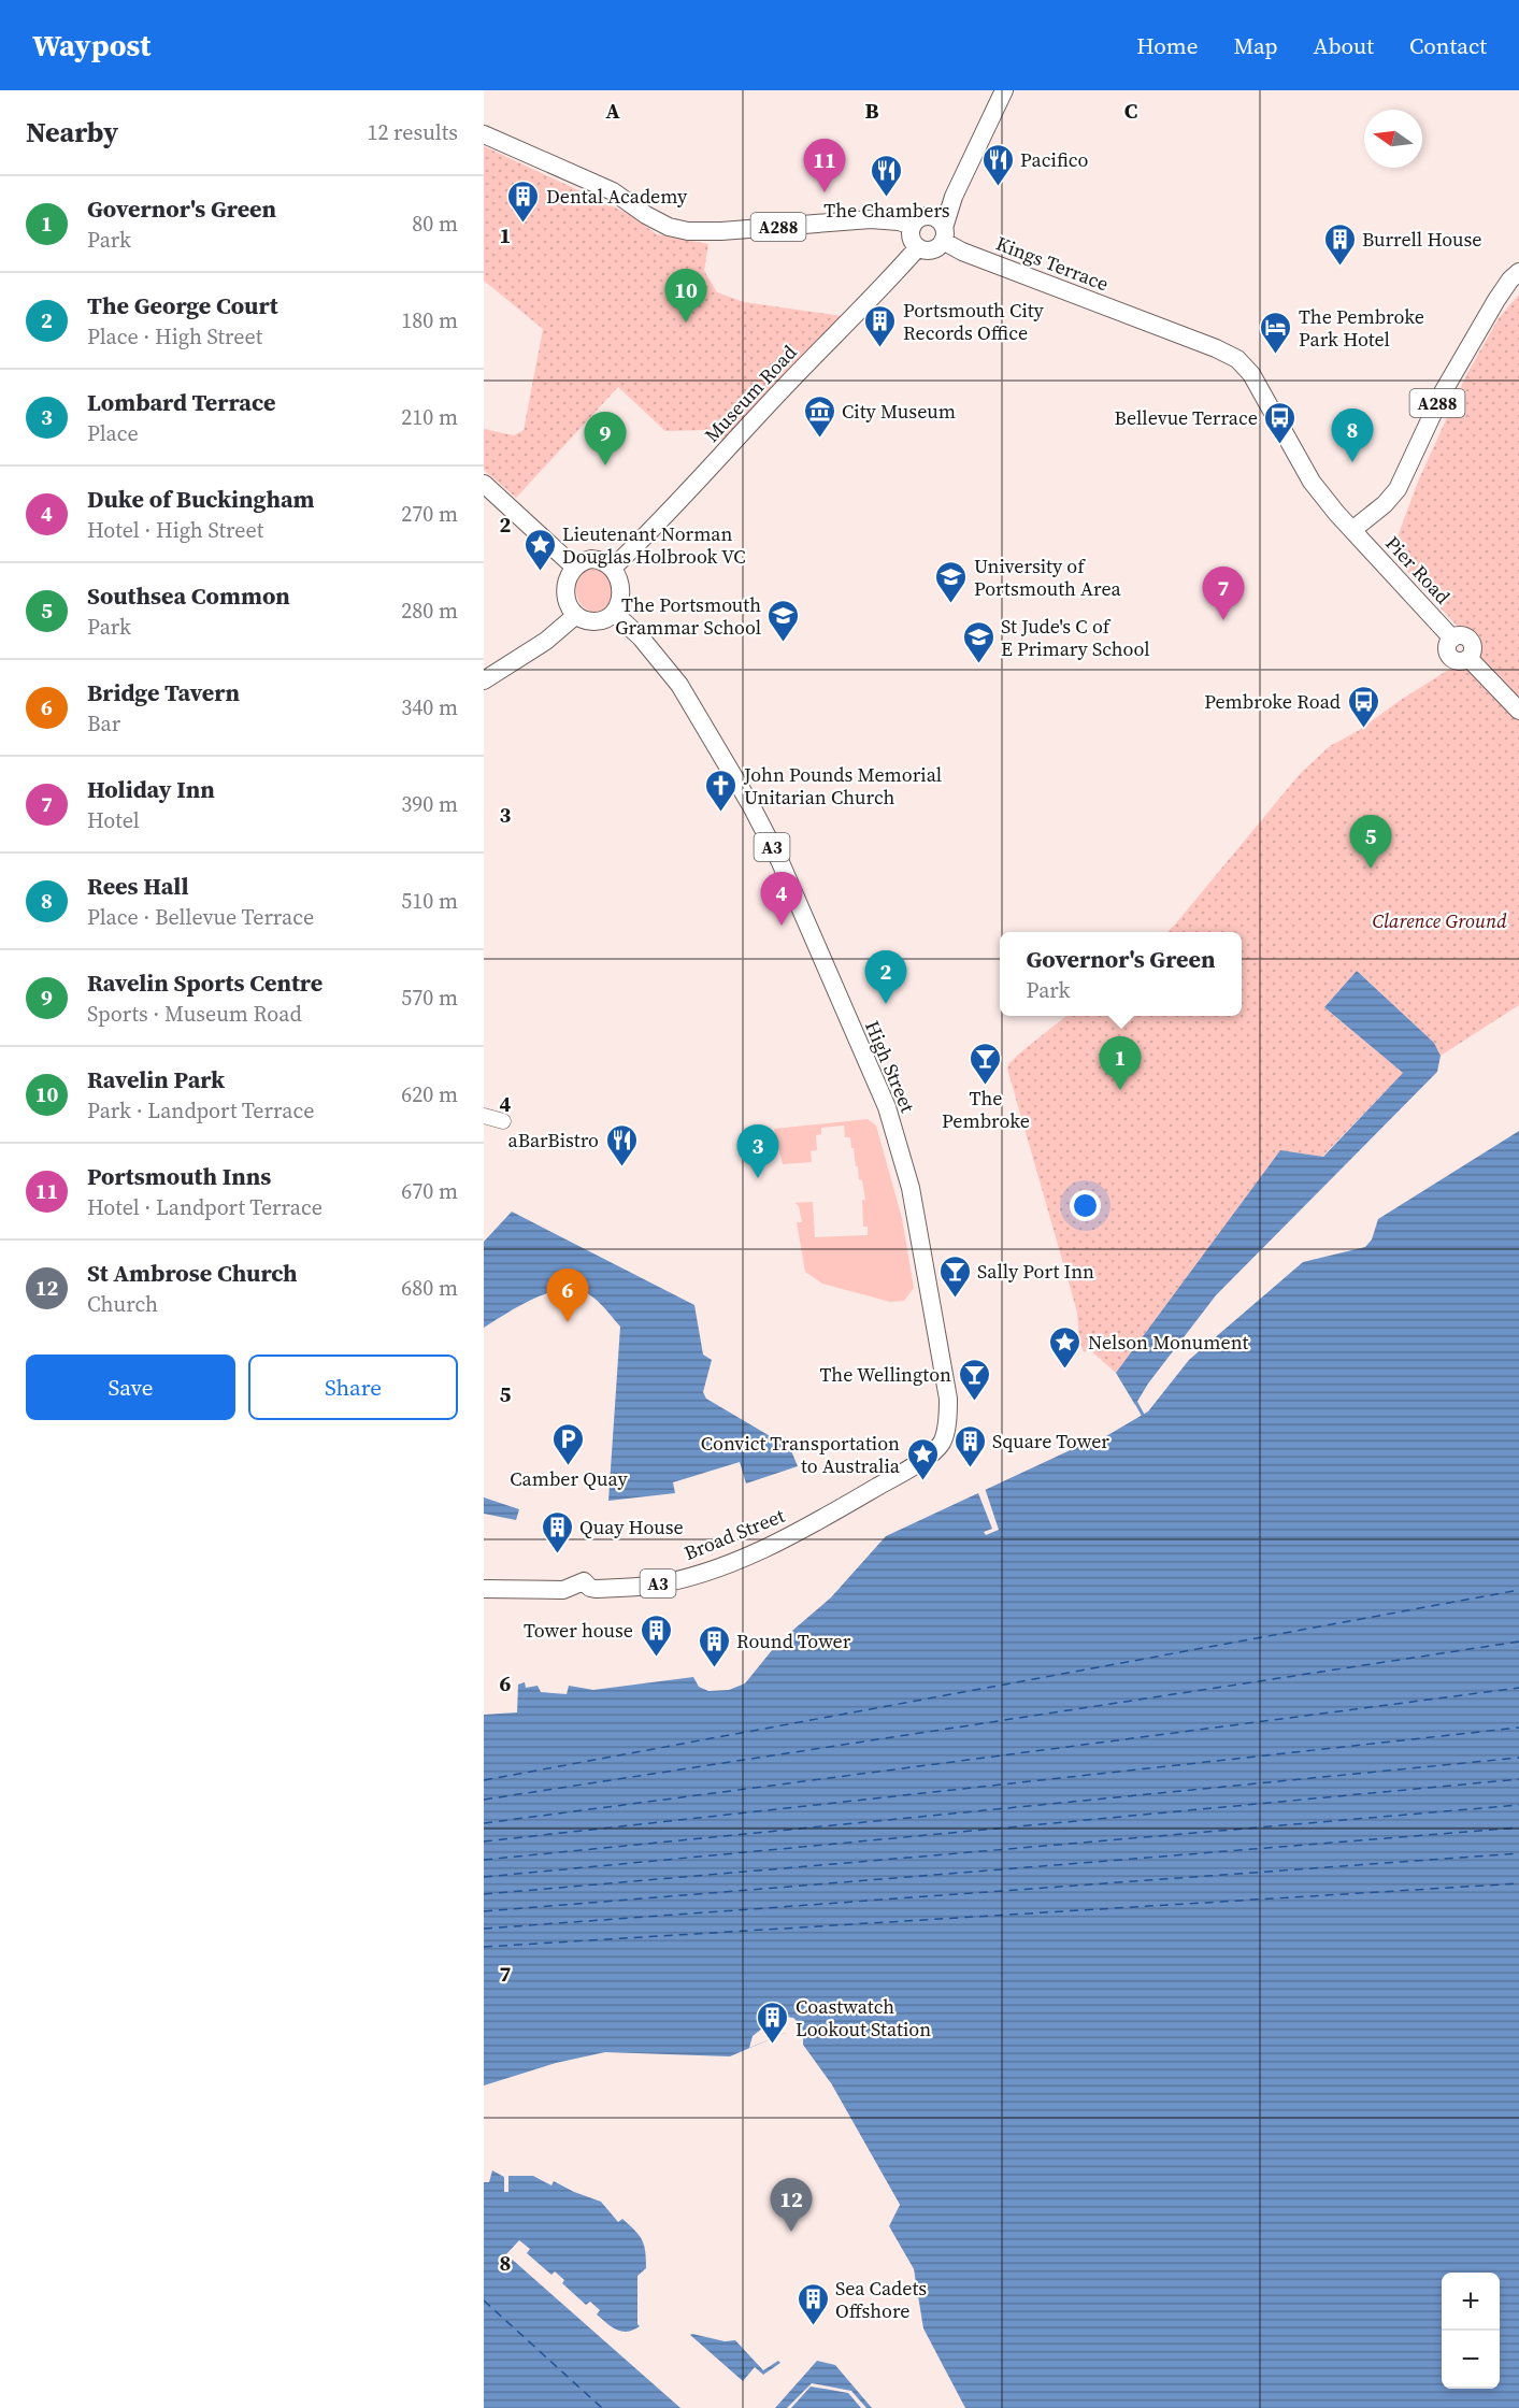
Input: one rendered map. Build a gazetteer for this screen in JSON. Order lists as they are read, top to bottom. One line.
{"streets":{"main road":["A288","Kings Terrace","Museum Road","Pier Road","A3","High Street","Broad Street"]},"crossings":[["A288","Kings Terrace"],["A288","Museum Road"],["A288","Pier Road"],["Kings Terrace","Museum Road"],["Kings Terrace","Pier Road"],["Museum Road","High Street"],["High Street","Broad Street"]],"parks":["Clarence Ground"],"places":{"restaurant":["Pacifico","The Chambers","aBarBistro"],"building":["Dental Academy","Burrell House","Portsmouth City Records Office","Square Tower","Quay House","Tower house","Round Tower","Coastwatch Lookout Station","Sea Cadets Offshore"],"hotel":["The Pembroke Park Hotel"],"museum":["City Museum"],"bus stop":["Bellevue Terrace","Pembroke Road"],"place":["Lieutenant Norman Douglas Holbrook VC","Nelson Monument","Convict Transportation to Australia"],"school or university":["University of Portsmouth Area","The Portsmouth Grammar School","St Jude's C of E Primary School"],"church":["John Pounds Memorial Unitarian Church"],"bar":["The Pembroke","Sally Port Inn","The Wellington"],"parking":["Camber Quay"]},"north":"left","page":{"header":"Waypost","nav":["Home","Map","About","Contact"],"heading":["Nearby","12 results"],"pins":["11","10","8","9","7","5","4","2","1","3","6","12"],"list":[{"mark":"1","name":"Governor's Green","note":"Park","value":"80 m"},{"mark":"2","name":"The George Court","note":"Place · High Street","value":"180 m"},{"mark":"3","name":"Lombard Terrace","note":"Place","value":"210 m"},{"mark":"4","name":"Duke of Buckingham","note":"Hotel · High Street","value":"270 m"},{"mark":"5","name":"Southsea Common","note":"Park","value":"280 m"},{"mark":"6","name":"Bridge Tavern","note":"Bar","value":"340 m"},{"mark":"7","name":"Holiday Inn","note":"Hotel","value":"390 m"},{"mark":"8","name":"Rees Hall","note":"Place · Bellevue Terrace","value":"510 m"},{"mark":"9","name":"Ravelin Sports Centre","note":"Sports · Museum Road","value":"570 m"},{"mark":"10","name":"Ravelin Park","note":"Park · Landport Terrace","value":"620 m"},{"mark":"11","name":"Portsmouth Inns","note":"Hotel · Landport Terrace","value":"670 m"},{"mark":"12","name":"St Ambrose Church","note":"Church","value":"680 m"}],"popup":["Governor's Green","Park"],"buttons":["Save","Share"],"map_buttons":["+","−"]},"grid":{"columns":["A","B","C"],"rows":["1","2","3","4","5","6","7","8"]}}
